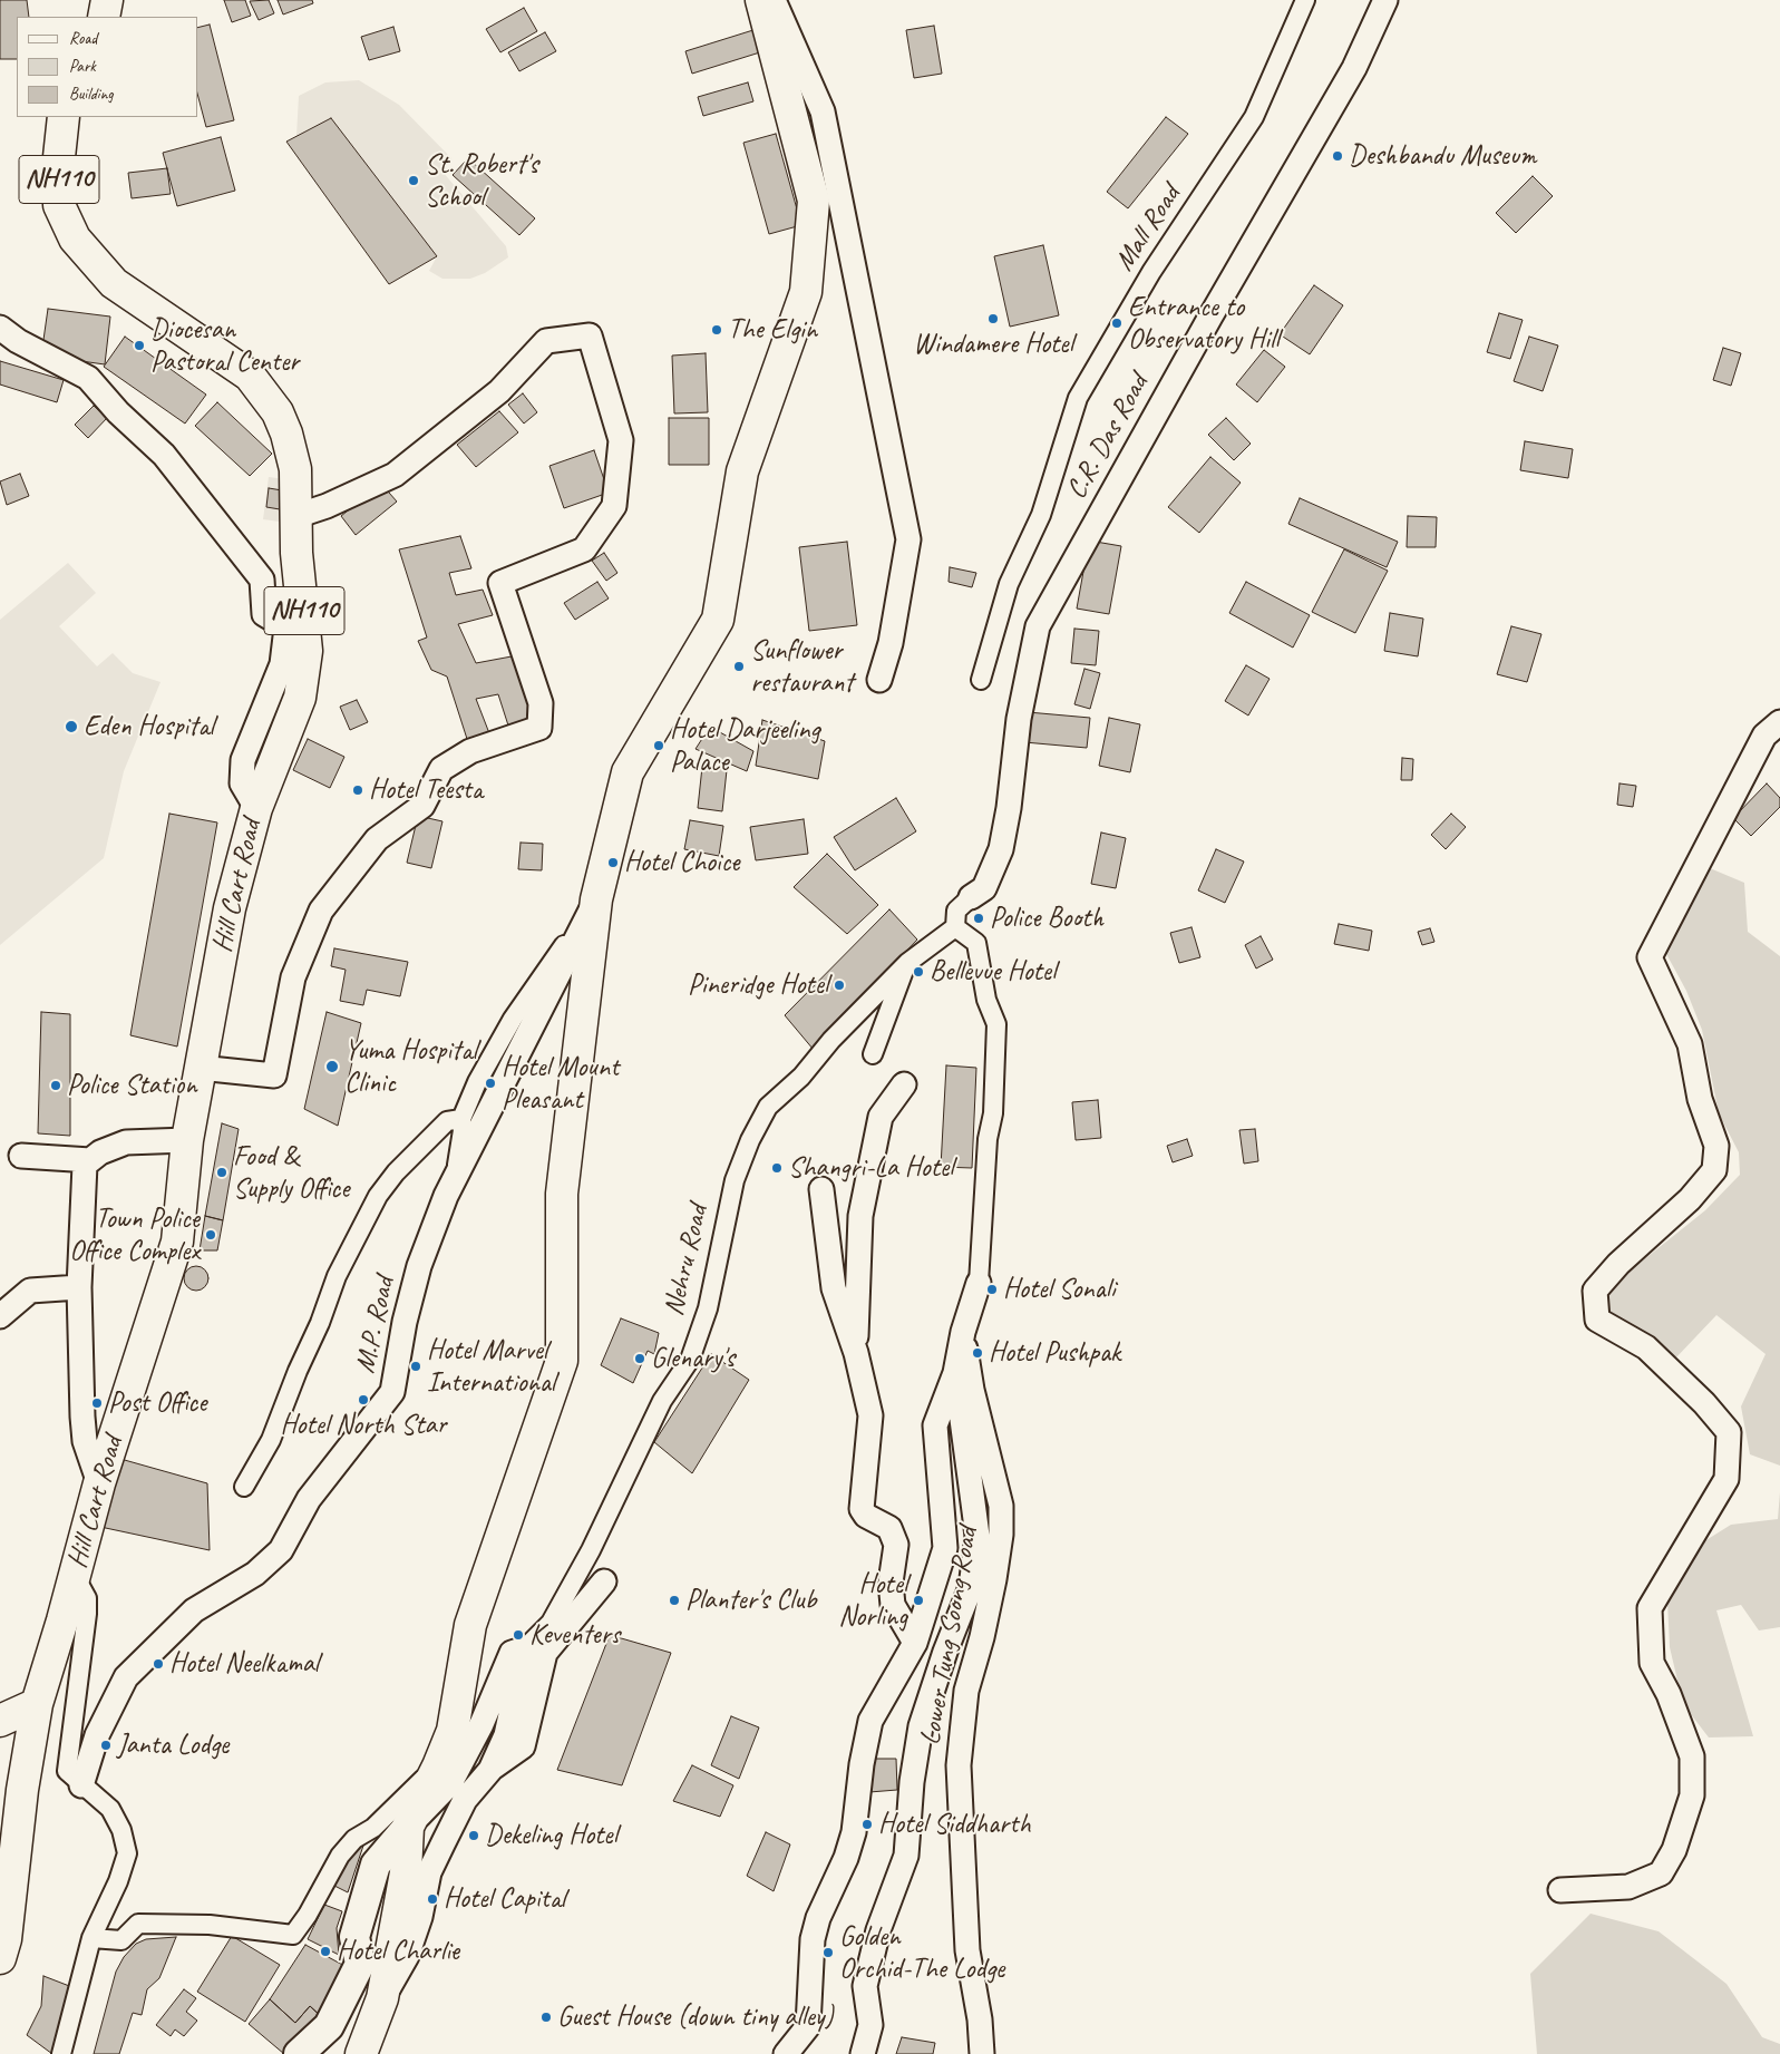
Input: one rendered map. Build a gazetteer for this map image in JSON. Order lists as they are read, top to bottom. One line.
{"streets":{"main road":["NH110","Hill Cart Road"],"street":["Mall Road","C.R. Das Road","Nehru Road","M.P. Road","Lower Tung Soong Road"]},"places":["Deshbandu Museum","St. Robert's School","Windamere Hotel","Entrance to Observatory Hill","The Elgin","Diocesan Pastoral Center","Sunflower restaurant","Eden Hospital","Hotel Darjeeling Palace","Hotel Teesta","Hotel Choice","Police Booth","Bellevue Hotel","Pineridge Hotel","Yuma Hospital Clinic","Hotel Mount Pleasant","Police Station","Shangri-La Hotel","Food & Supply Office","Town Police Office Complex","Hotel Sonali","Hotel Pushpak","Glenary's","Hotel Marvel International","Hotel North Star","Post Office","Planter's Club","Hotel Norling","Keventers","Hotel Neelkamal","Janta Lodge","Hotel Siddharth","Dekeling Hotel","Hotel Capital","Hotel Charlie","Golden Orchid-The Lodge","Guest House (down tiny alley)"],"legend":["Road","Park","Building"]}
